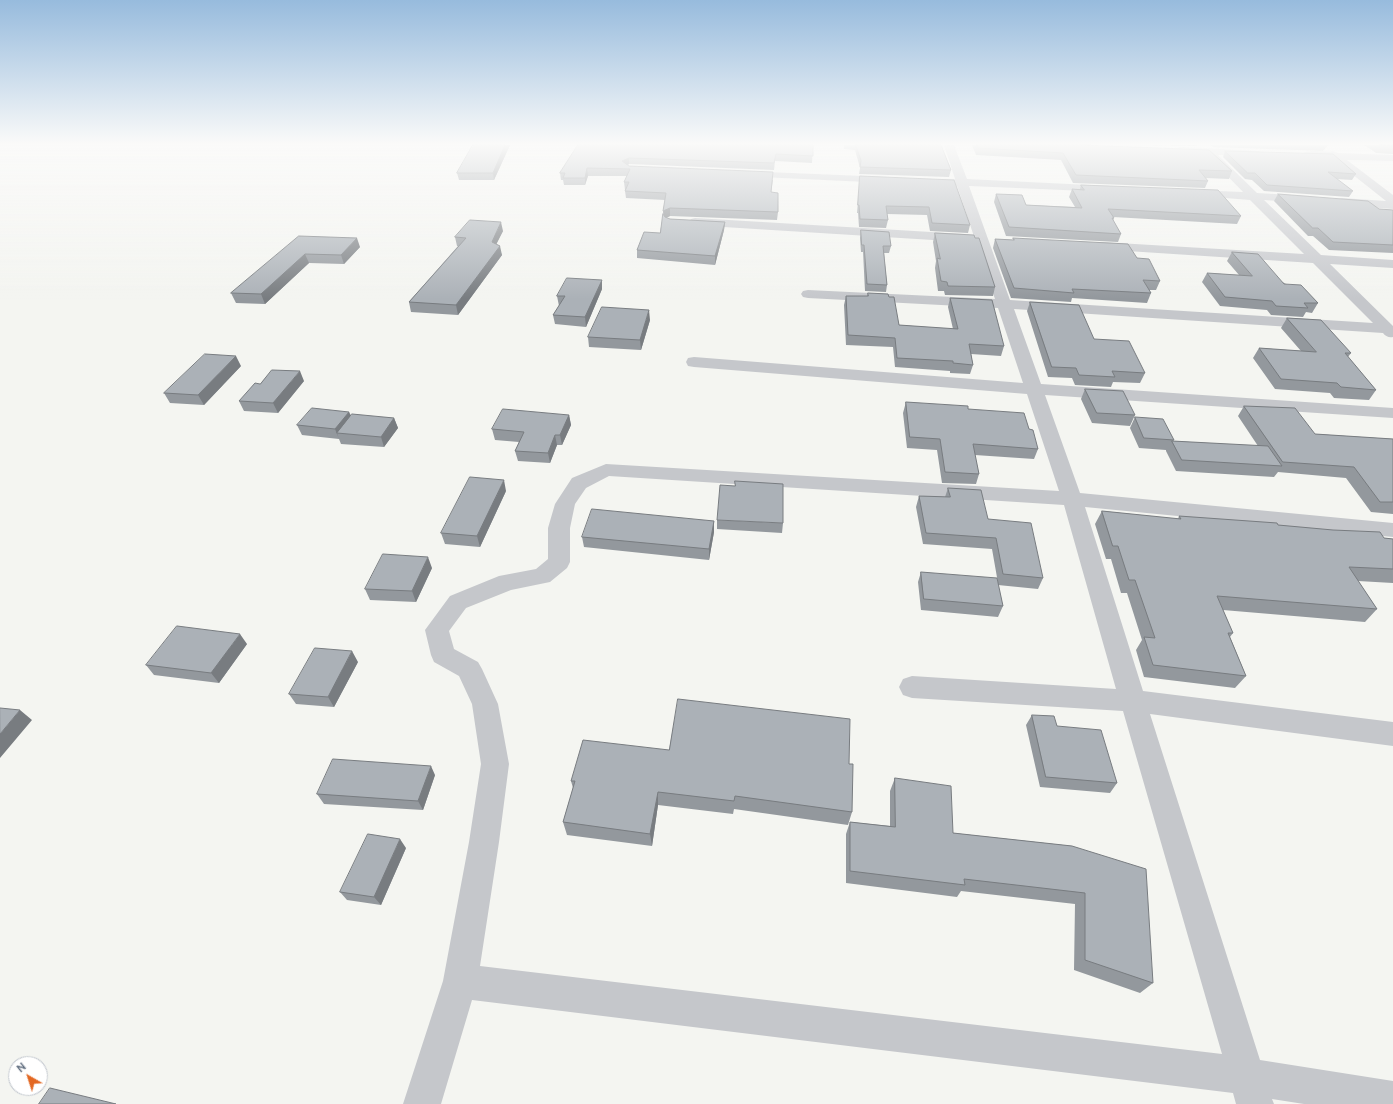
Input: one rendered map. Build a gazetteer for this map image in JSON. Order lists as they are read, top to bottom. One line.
{"north":"top left"}
